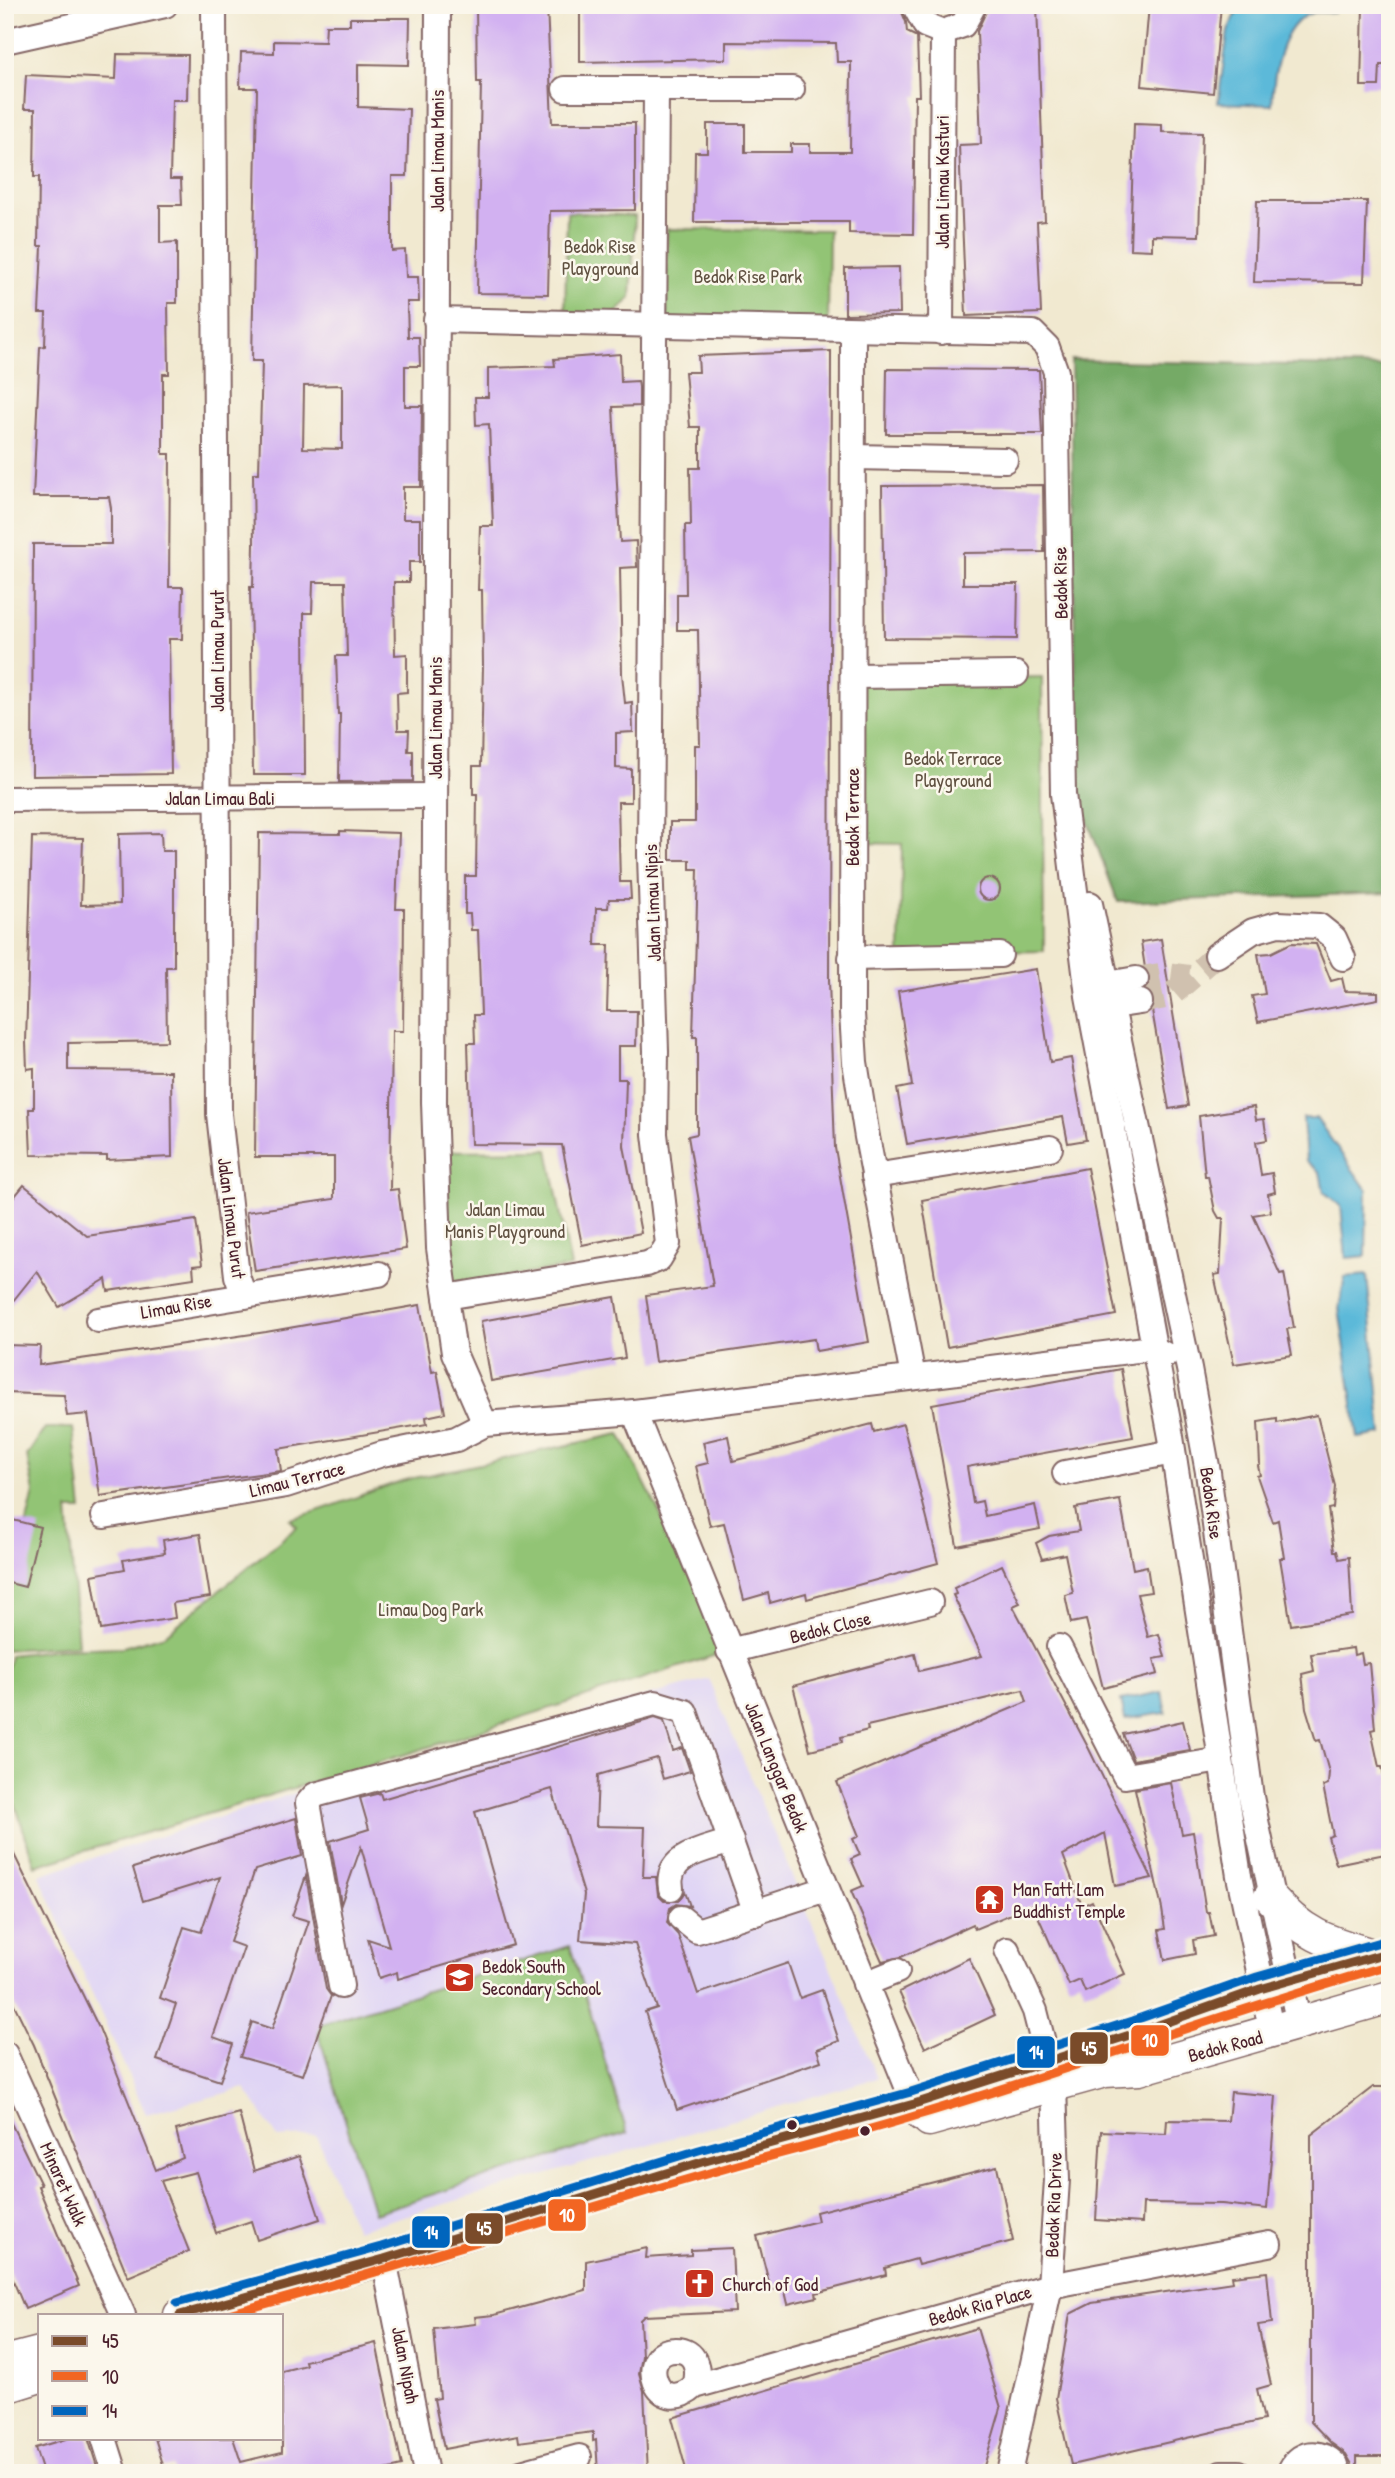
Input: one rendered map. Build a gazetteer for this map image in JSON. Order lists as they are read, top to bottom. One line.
{"streets":{"main road":["Bedok Road"],"street":["Jalan Limau Manis","Jalan Limau Kasturi","Bedok Rise","Jalan Limau Purut","Jalan Limau Bali","Bedok Terrace","Jalan Limau Nipis","Limau Rise","Limau Terrace","Bedok Close","Jalan Langgar Bedok","Minaret Walk","Bedok Ria Drive","Bedok Ria Place","Jalan Nipah"]},"crossings":[["Jalan Limau Manis","Jalan Limau Bali"],["Jalan Limau Manis","Jalan Limau Nipis"],["Jalan Limau Manis","Limau Terrace"],["Jalan Limau Kasturi","Bedok Rise"],["Bedok Rise","Bedok Road"],["Jalan Limau Purut","Jalan Limau Bali"],["Jalan Limau Purut","Limau Rise"],["Bedok Close","Jalan Langgar Bedok"],["Jalan Langgar Bedok","Bedok Road"],["Bedok Road","Bedok Ria Drive"],["Bedok Road","Jalan Nipah"],["Bedok Ria Drive","Bedok Ria Place"]],"parks":["Bedok Rise Playground","Bedok Rise Park","Bedok Terrace Playground","Jalan Limau Manis Playground","Limau Dog Park"],"places":{"temple":["Man Fatt Lam Buddhist Temple"],"school or university":["Bedok South Secondary School"],"church":["Church of God"]},"lines":["transit line 14","transit line 45","transit line 10"],"legend":["45","10","14"]}
